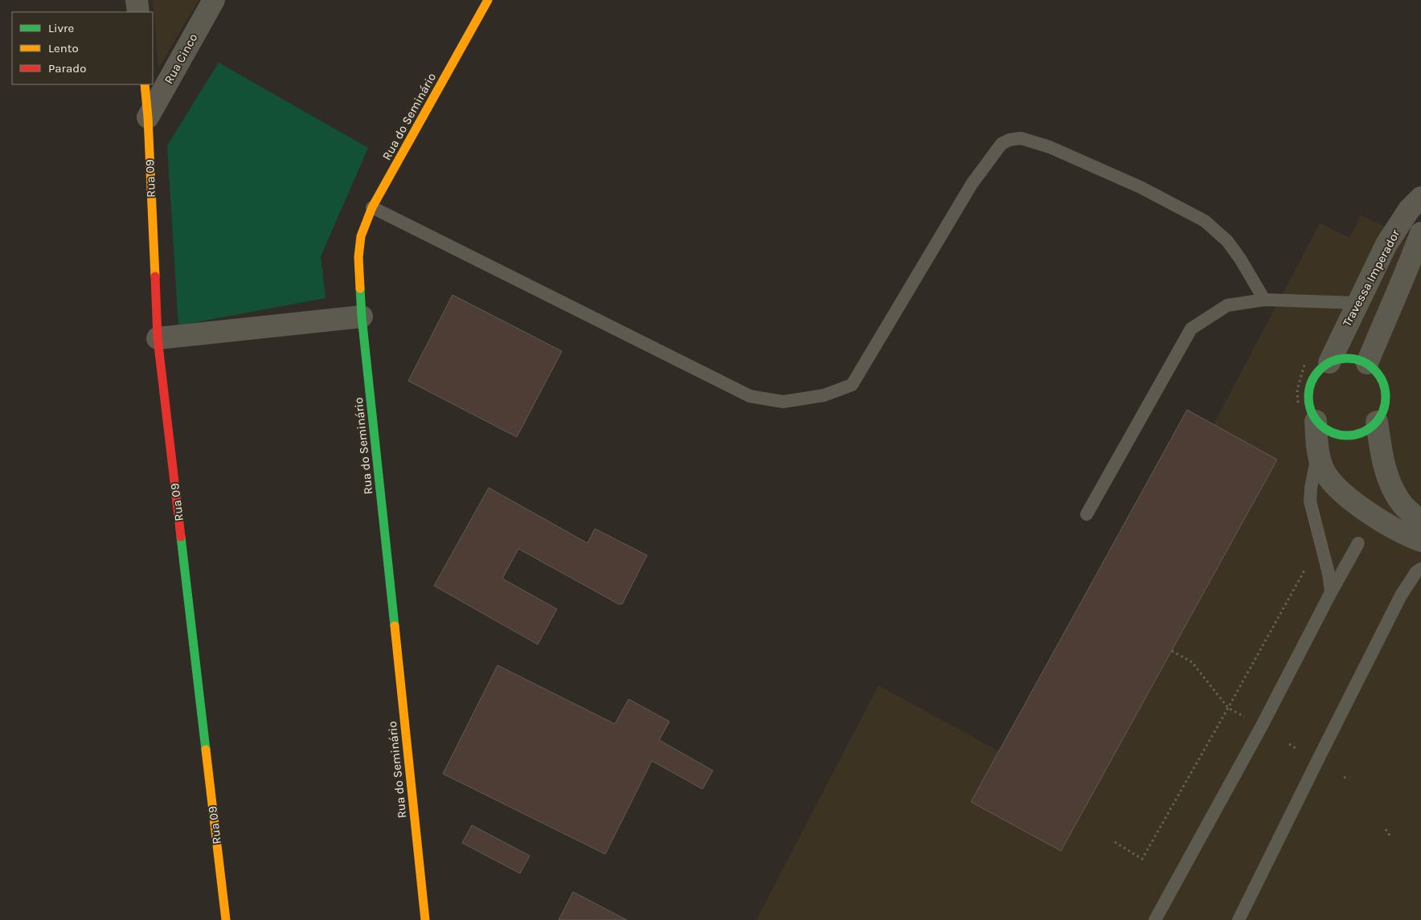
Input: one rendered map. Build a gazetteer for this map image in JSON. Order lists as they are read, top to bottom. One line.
{"streets":{"street":["Rua Cinco","Rua do Seminário","Rua 09","Travessa Imperador"]},"crossings":[["Rua Cinco","Rua 09"]],"legend":["Livre","Lento","Parado"]}
